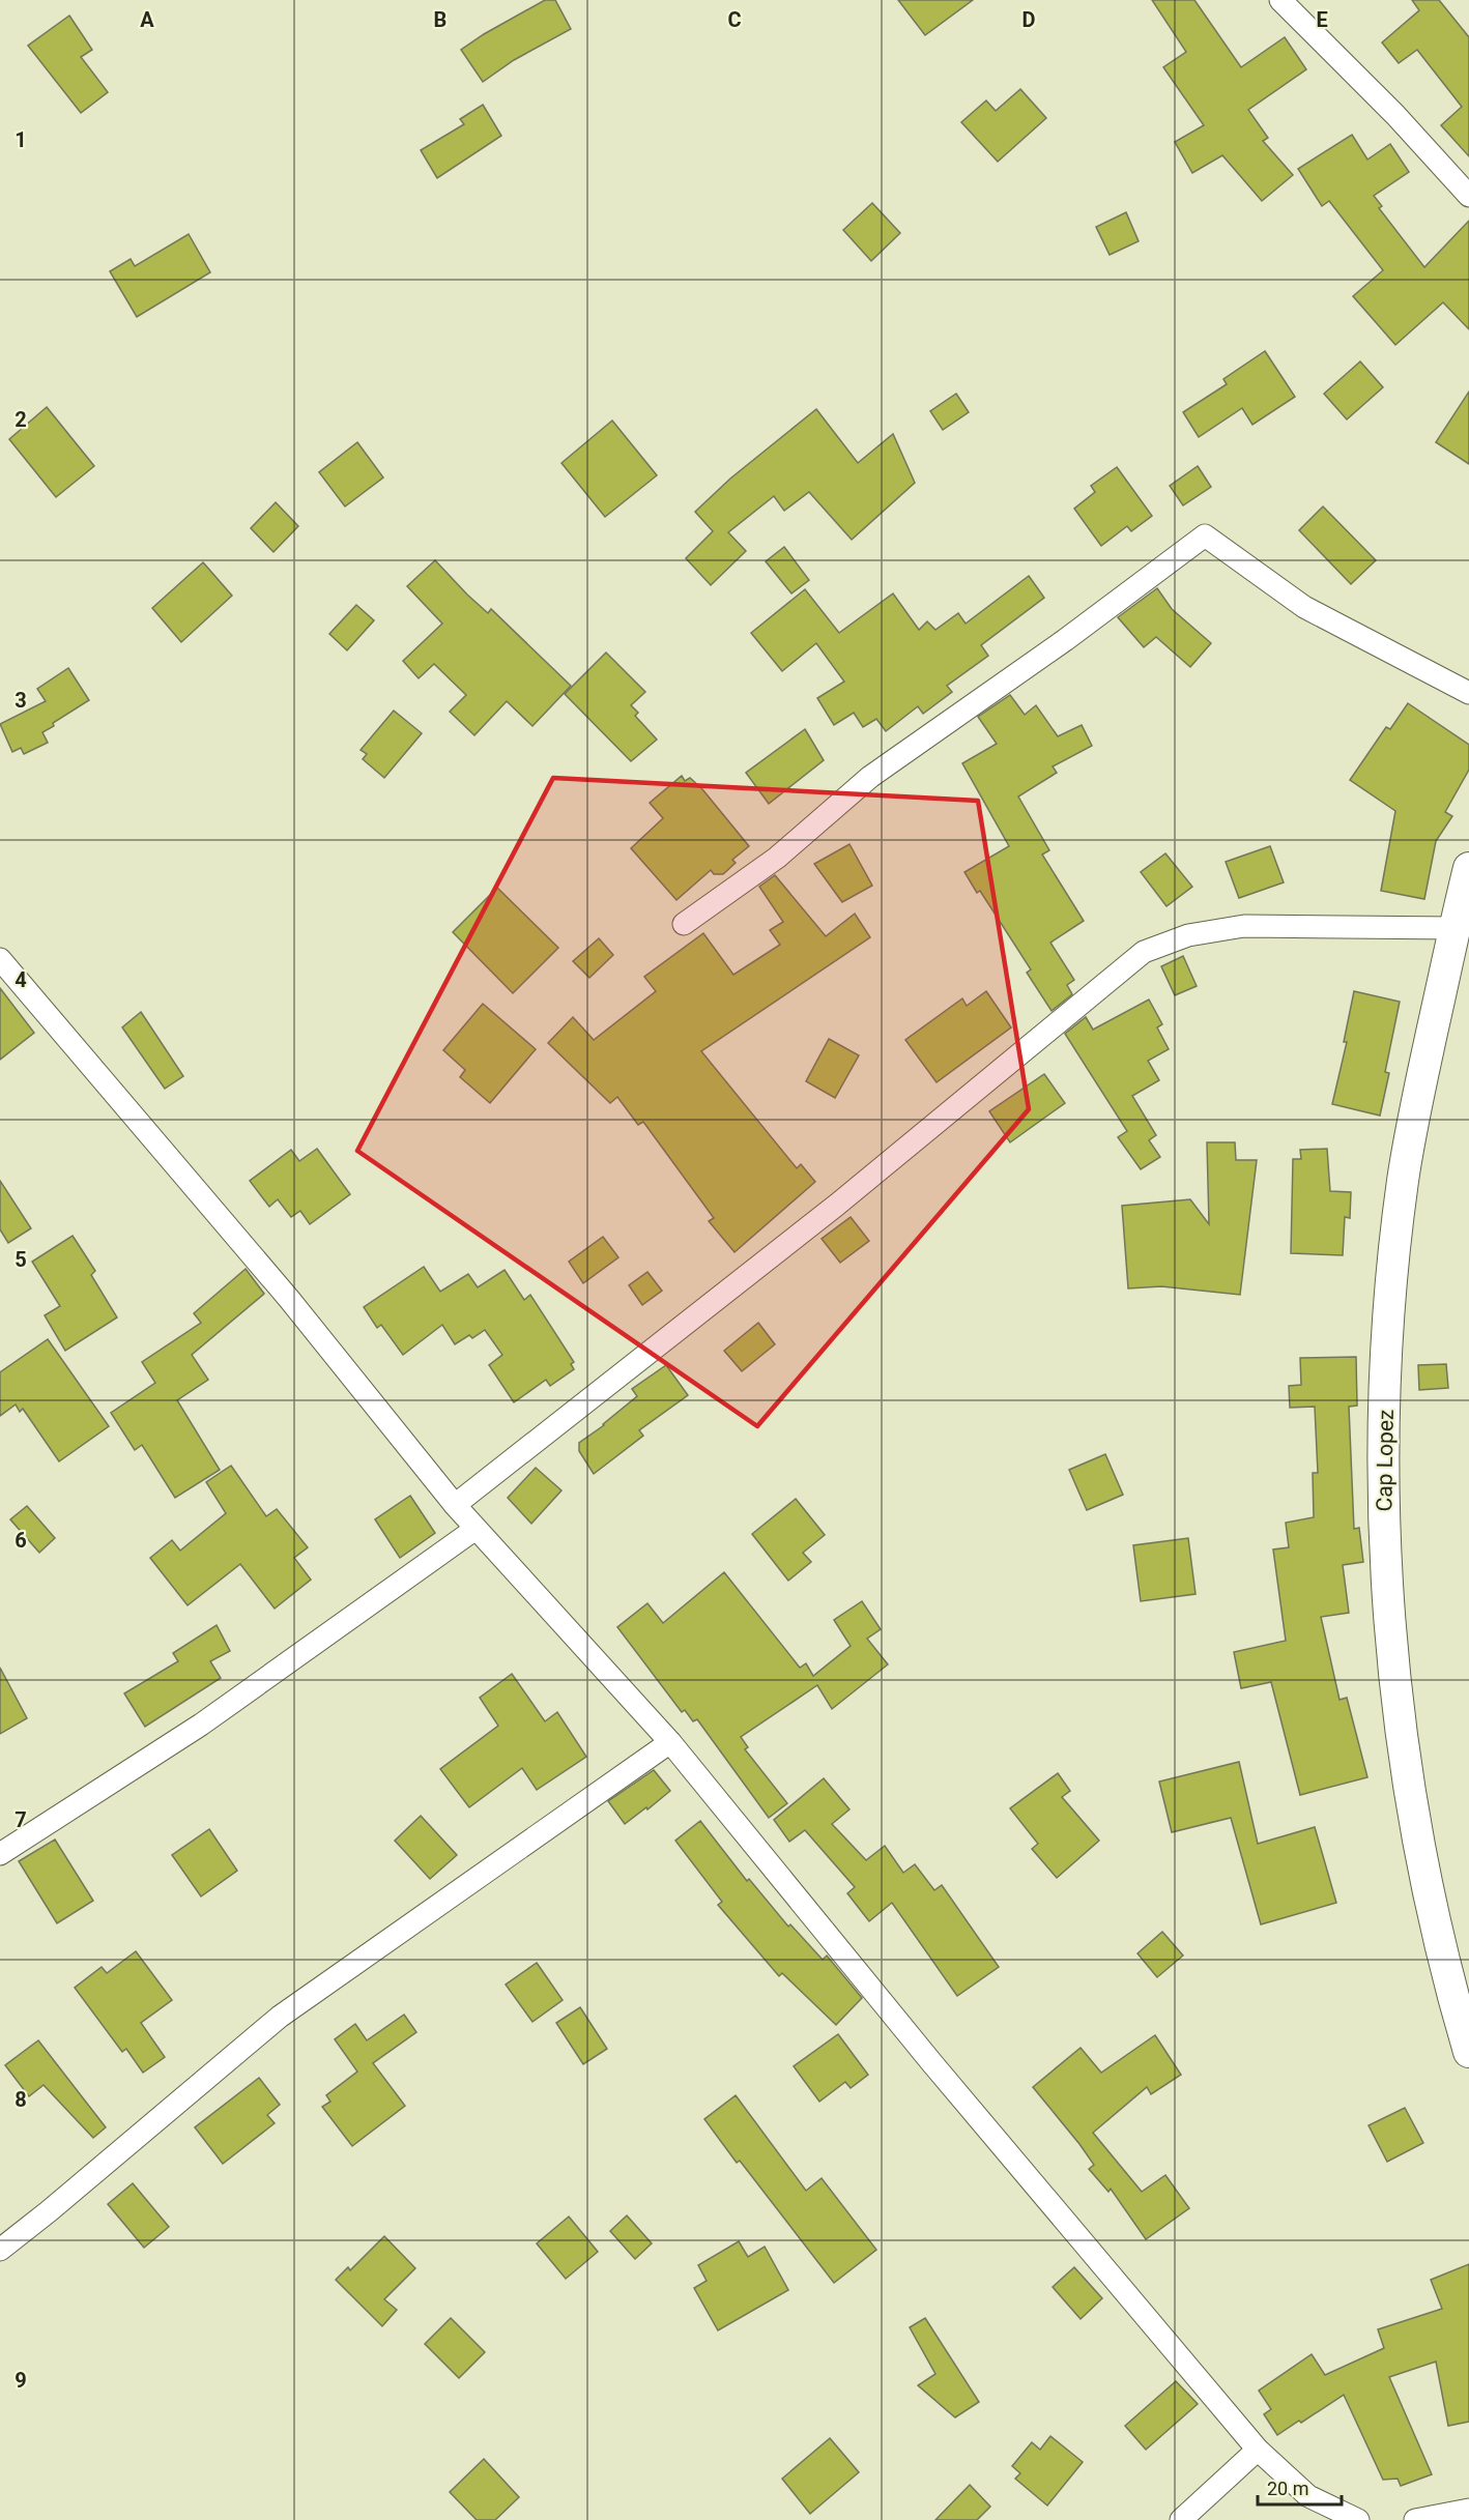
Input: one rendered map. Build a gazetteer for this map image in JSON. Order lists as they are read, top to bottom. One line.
{"streets":{"street":["Cap Lopez"]},"scale_bar":"20 m","grid":{"columns":["A","B","C","D","E"],"rows":["1","2","3","4","5","6","7","8","9"]}}
